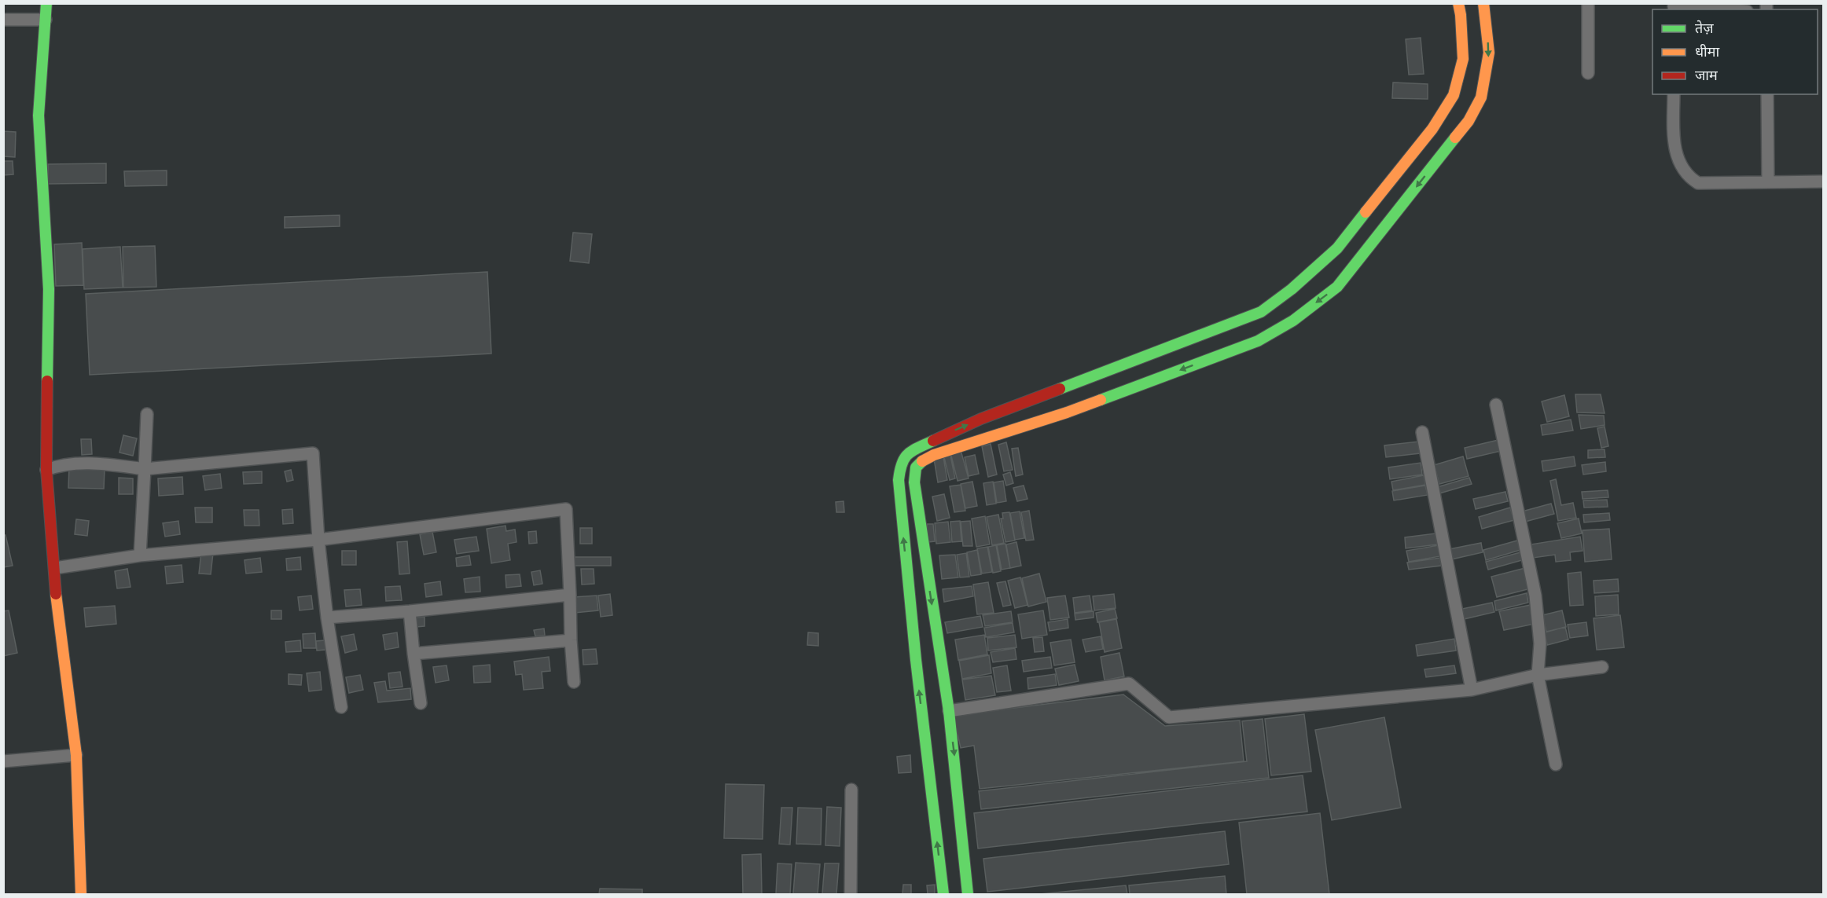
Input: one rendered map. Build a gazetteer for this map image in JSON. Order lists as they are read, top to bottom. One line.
{"legend":["तेज़","धीमा","जाम"]}
